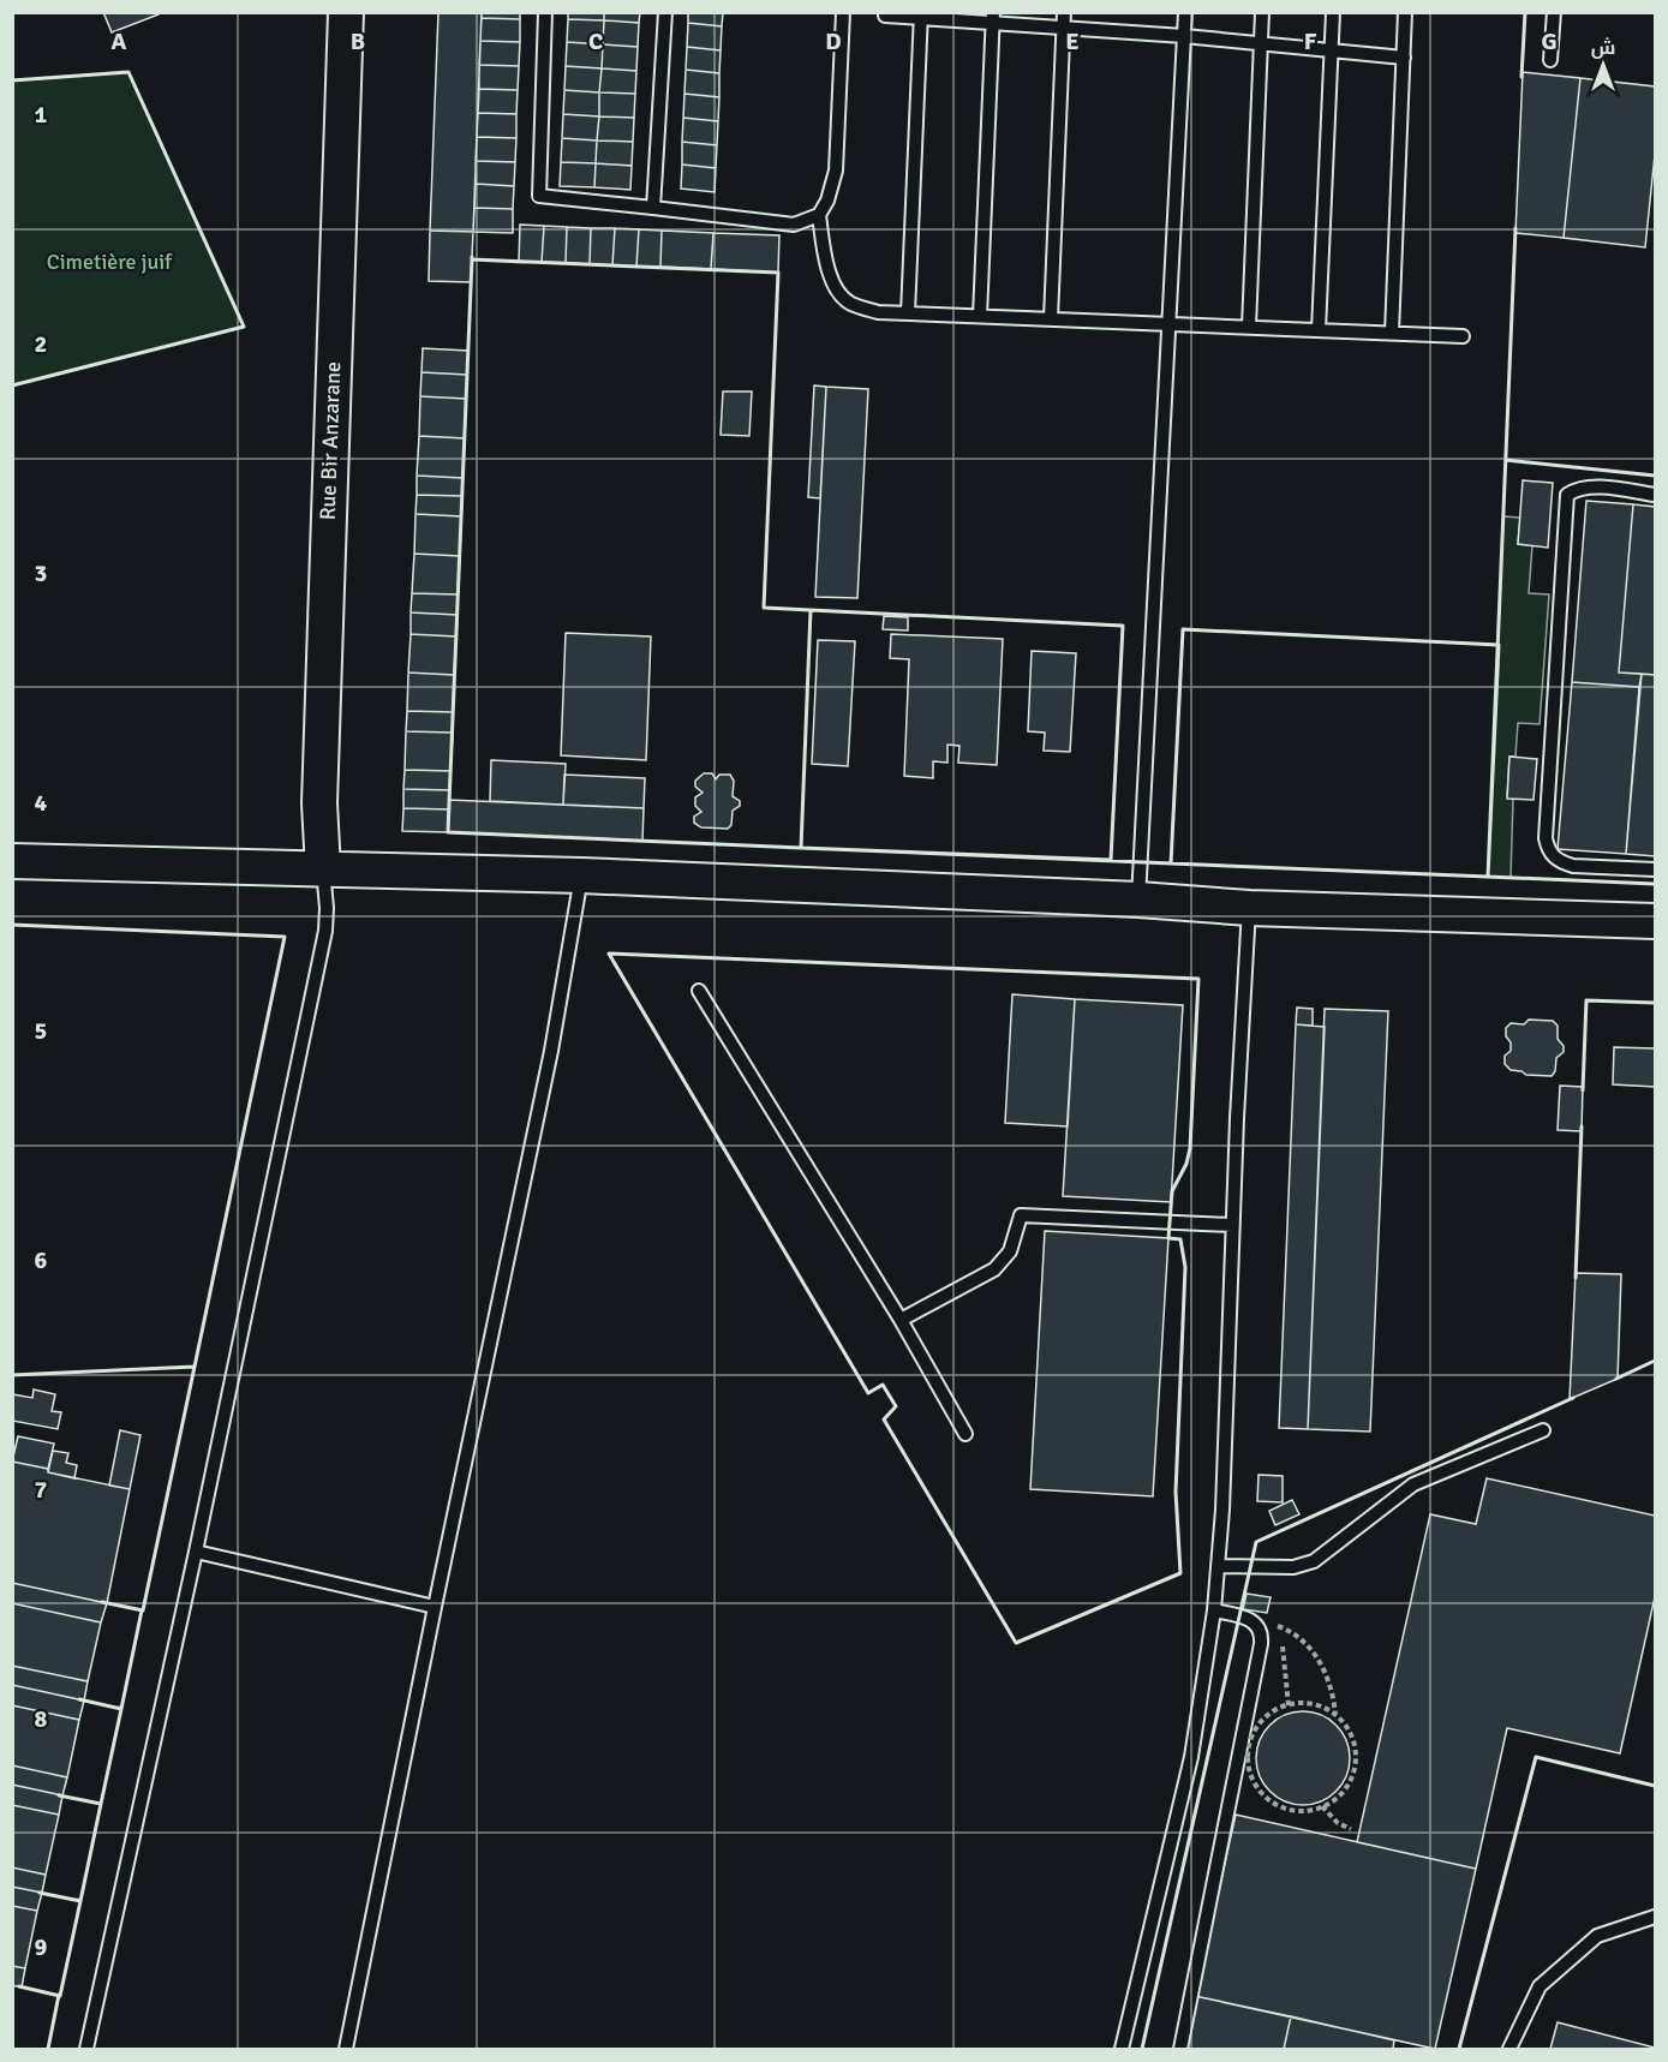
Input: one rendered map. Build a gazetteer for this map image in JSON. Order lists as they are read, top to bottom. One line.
{"streets":{"street":["Rue Bir Anzarane"]},"parks":["Cimetière juif"],"north":"top","grid":{"columns":["A","B","C","D","E","F","G"],"rows":["1","2","3","4","5","6","7","8","9"]}}
